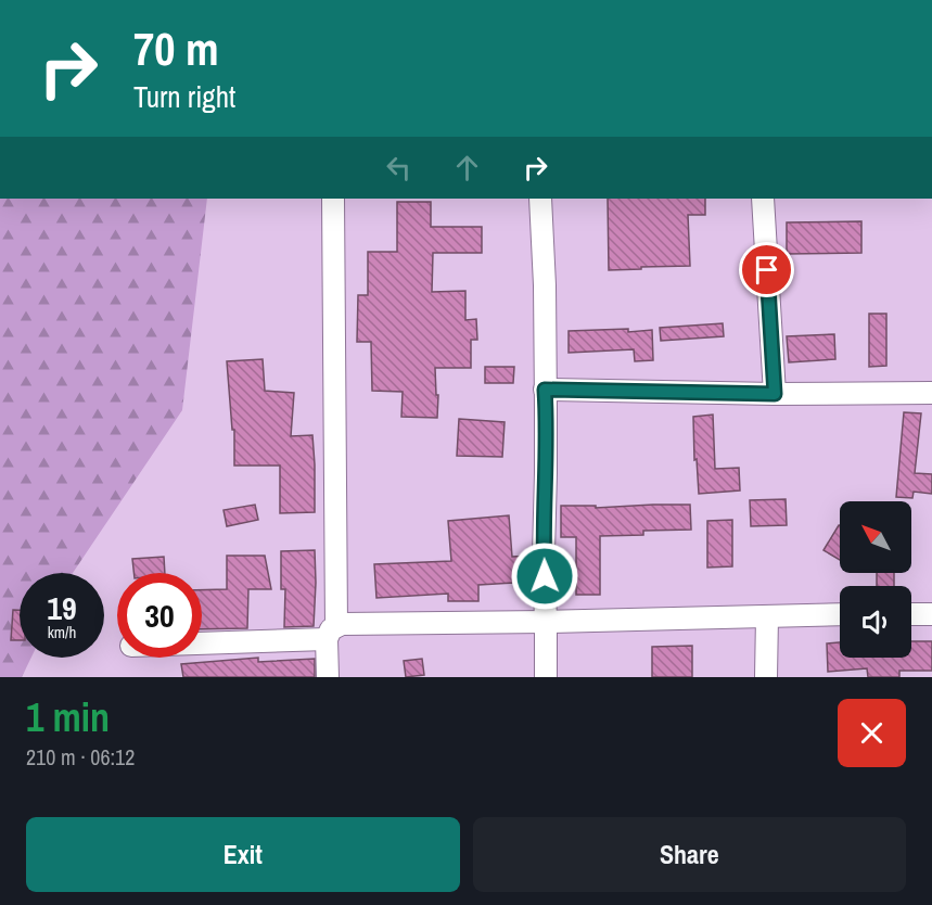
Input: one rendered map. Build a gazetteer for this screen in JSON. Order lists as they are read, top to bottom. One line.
{"north":"top left","page":{"turn":["70 m","Turn right"],"speed":"19 km/h","limit":"30","heading":["1 min","210 m · 06:12"],"buttons":["Exit","Share"]}}
